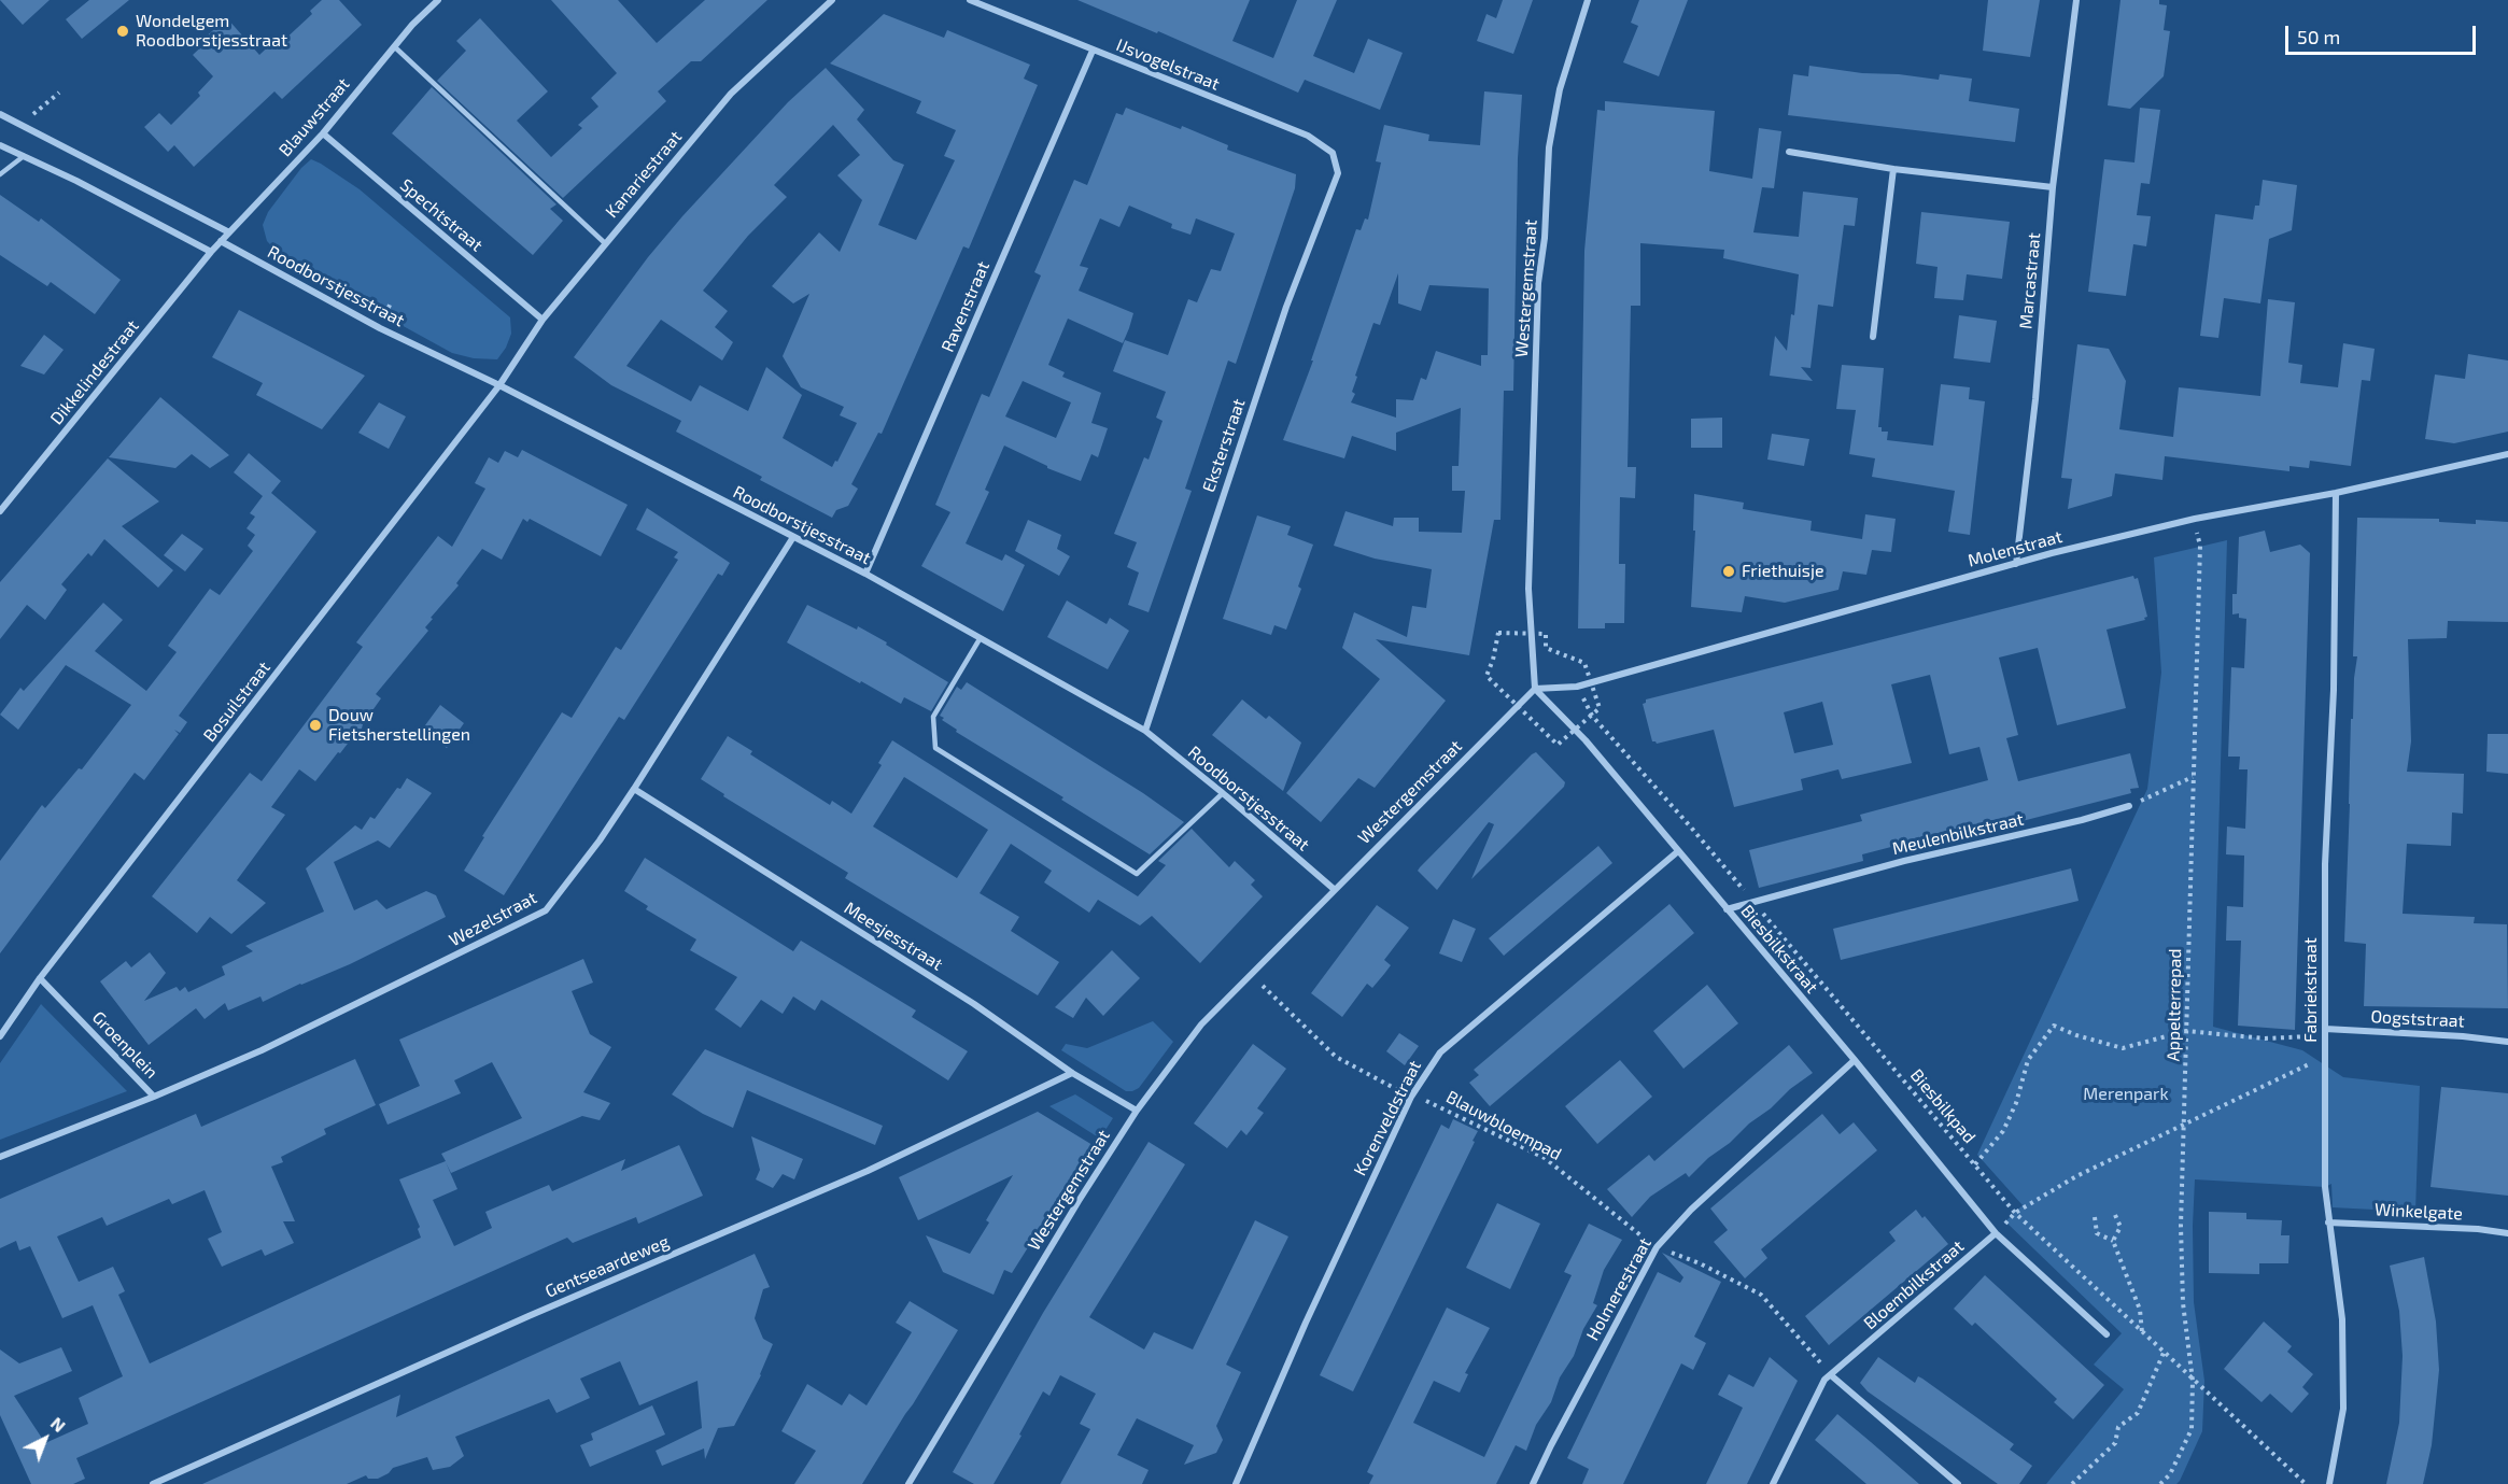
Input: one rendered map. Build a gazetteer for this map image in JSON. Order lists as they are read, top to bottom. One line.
{"streets":{"street":["IJsvogelstraat","Blauwstraat","Kanariestraat","Spechtstraat","Marcastraat","Roodborstjesstraat","Westergemstraat","Ravenstraat","Dikkelindestraat","Eksterstraat","Molenstraat","Bosuilstraat","Meulenbilkstraat","Wezelstraat","Meesjesstraat","Biesbilkstraat","Fabriekstraat","Oogststraat","Groenplein","Korenveldstraat","Winkelgate","Gentseaardeweg","Bloembilkstraat","Holmerestraat"],"path":["Appelterrepad","Biesbilkpad","Blauwbloempad"]},"crossings":[["IJsvogelstraat","Ravenstraat"],["IJsvogelstraat","Eksterstraat"],["Blauwstraat","Spechtstraat"],["Blauwstraat","Roodborstjesstraat"],["Blauwstraat","Dikkelindestraat"],["Kanariestraat","Spechtstraat"],["Kanariestraat","Roodborstjesstraat"],["Kanariestraat","Bosuilstraat"],["Marcastraat","Molenstraat"],["Roodborstjesstraat","Westergemstraat"],["Roodborstjesstraat","Ravenstraat"],["Roodborstjesstraat","Eksterstraat"],["Roodborstjesstraat","Bosuilstraat"],["Roodborstjesstraat","Wezelstraat"],["Westergemstraat","Molenstraat"],["Westergemstraat","Meesjesstraat"],["Westergemstraat","Biesbilkstraat"],["Westergemstraat","Blauwbloempad"],["Molenstraat","Biesbilkstraat"],["Molenstraat","Fabriekstraat"],["Molenstraat","Appelterrepad"],["Bosuilstraat","Groenplein"],["Meulenbilkstraat","Biesbilkstraat"],["Meulenbilkstraat","Biesbilkpad"],["Wezelstraat","Meesjesstraat"],["Wezelstraat","Groenplein"],["Meesjesstraat","Gentseaardeweg"],["Biesbilkstraat","Korenveldstraat"],["Biesbilkstraat","Bloembilkstraat"],["Biesbilkstraat","Holmerestraat"],["Fabriekstraat","Oogststraat"],["Fabriekstraat","Winkelgate"],["Appelterrepad","Biesbilkpad"],["Korenveldstraat","Blauwbloempad"],["Blauwbloempad","Bloembilkstraat"],["Blauwbloempad","Holmerestraat"]],"parks":["Merenpark"],"places":["Wondelgem Roodborstjesstraat","Friethuisje","Douw Fietsherstellingen"],"scale_bar":"50 m","north":"top right"}
